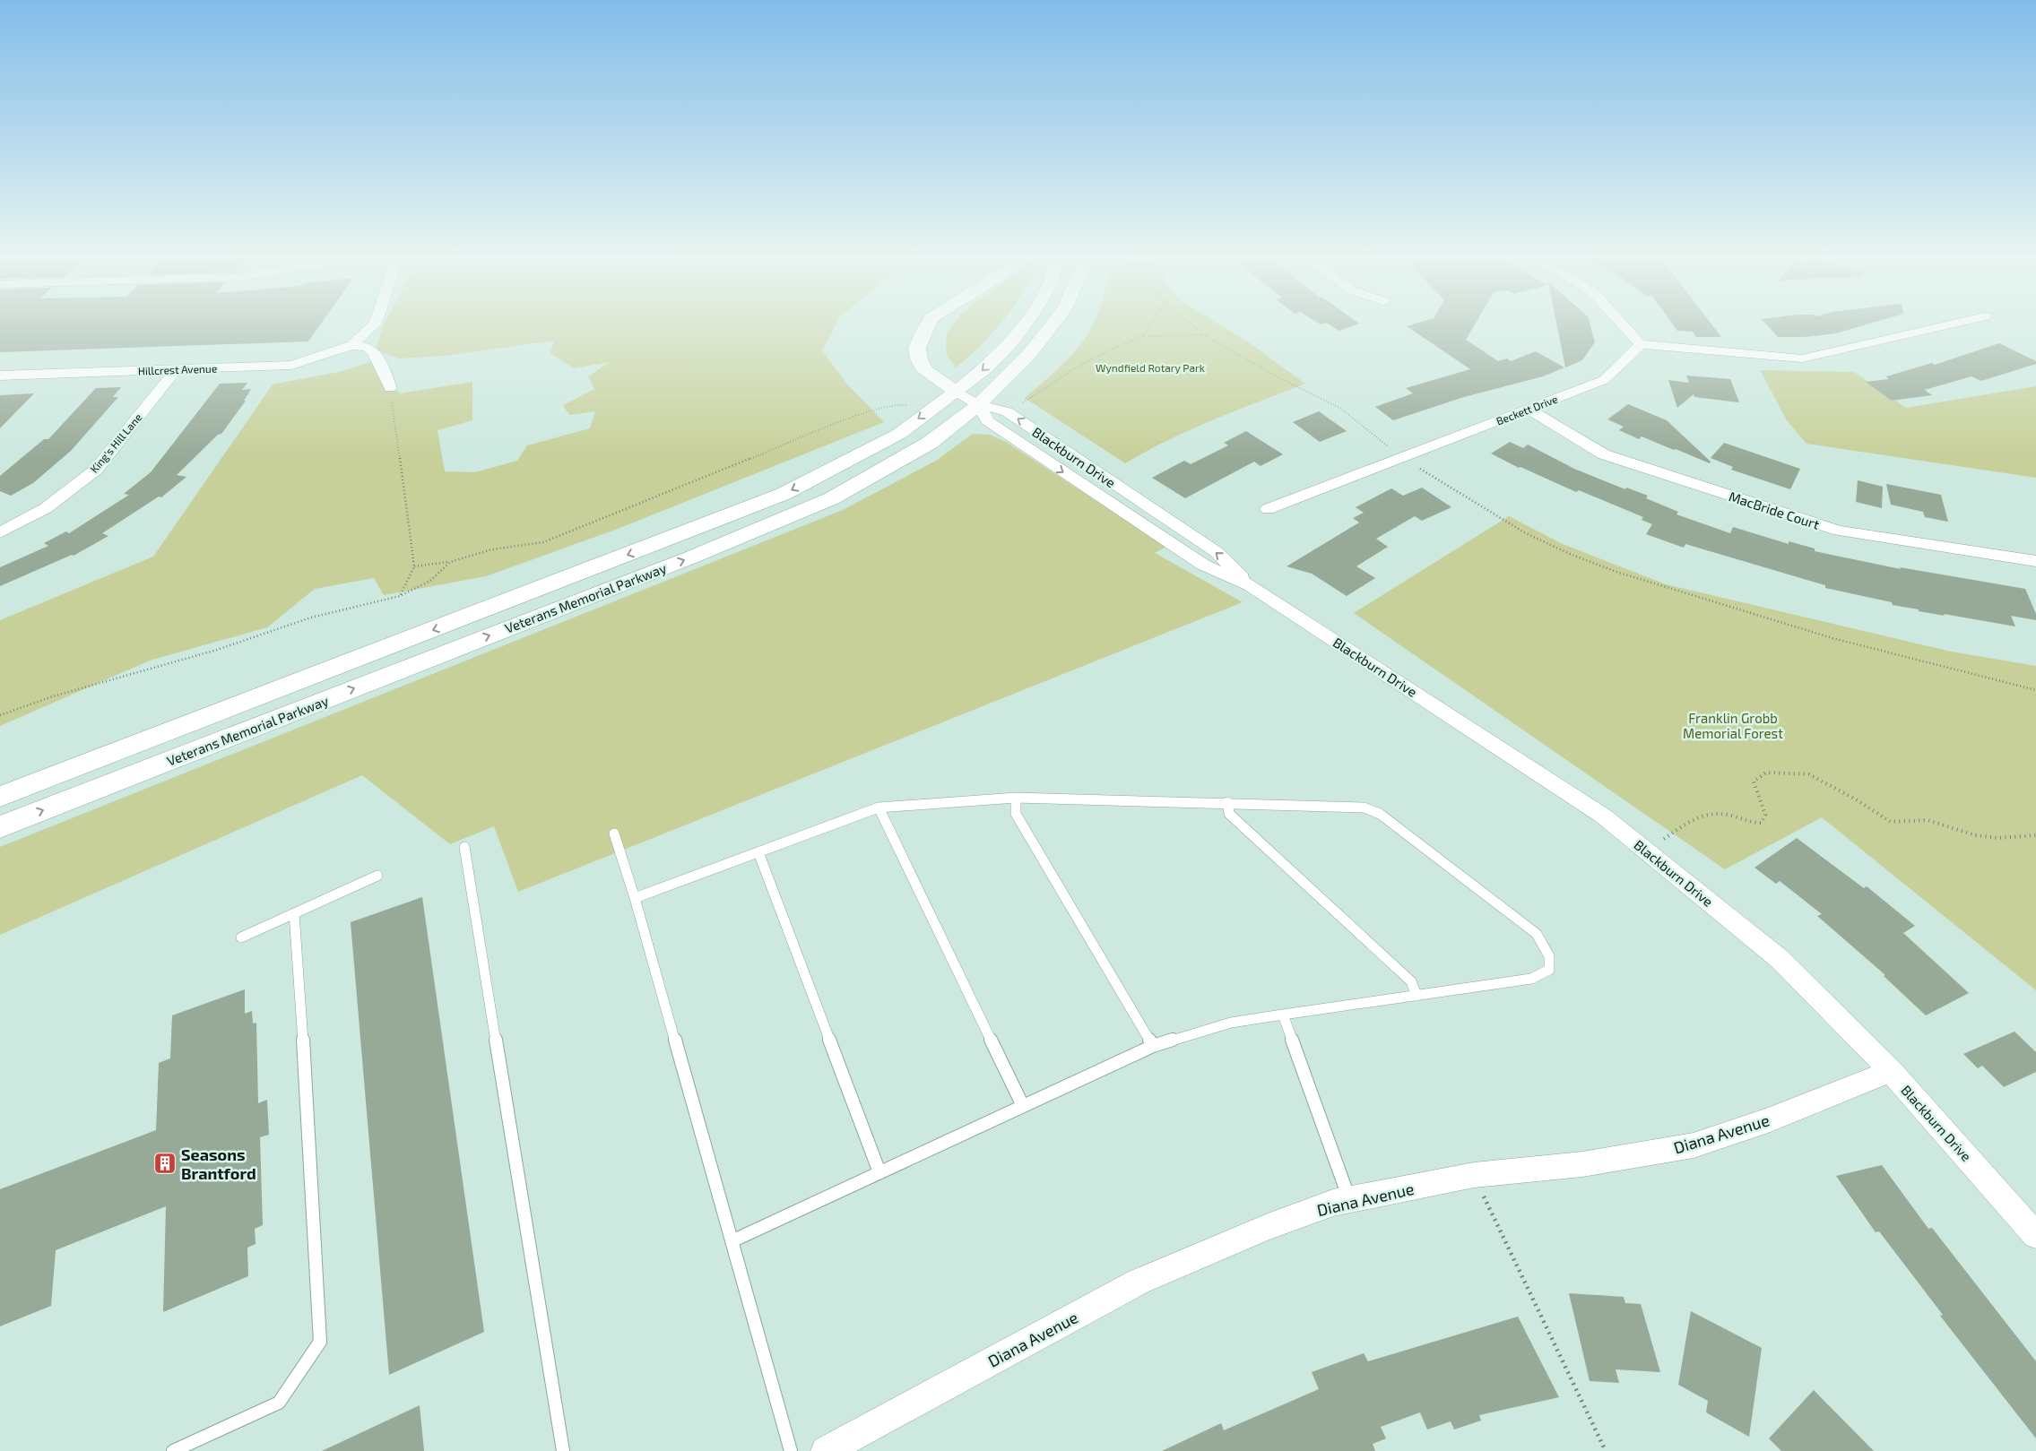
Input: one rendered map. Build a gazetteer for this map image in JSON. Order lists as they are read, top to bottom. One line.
{"streets":{"main road":["Veterans Memorial Parkway"],"street":["Hillcrest Avenue","Beckett Drive","King's Hill Lane","Blackburn Drive","MacBride Court","Diana Avenue"]},"crossings":[["Hillcrest Avenue","King's Hill Lane"],["Beckett Drive","MacBride Court"],["Blackburn Drive","Veterans Memorial Parkway"],["Blackburn Drive","Diana Avenue"]],"parks":["Wyndfield Rotary Park","Franklin Grobb Memorial Forest"],"places":{"building":["Seasons Brantford"]}}
